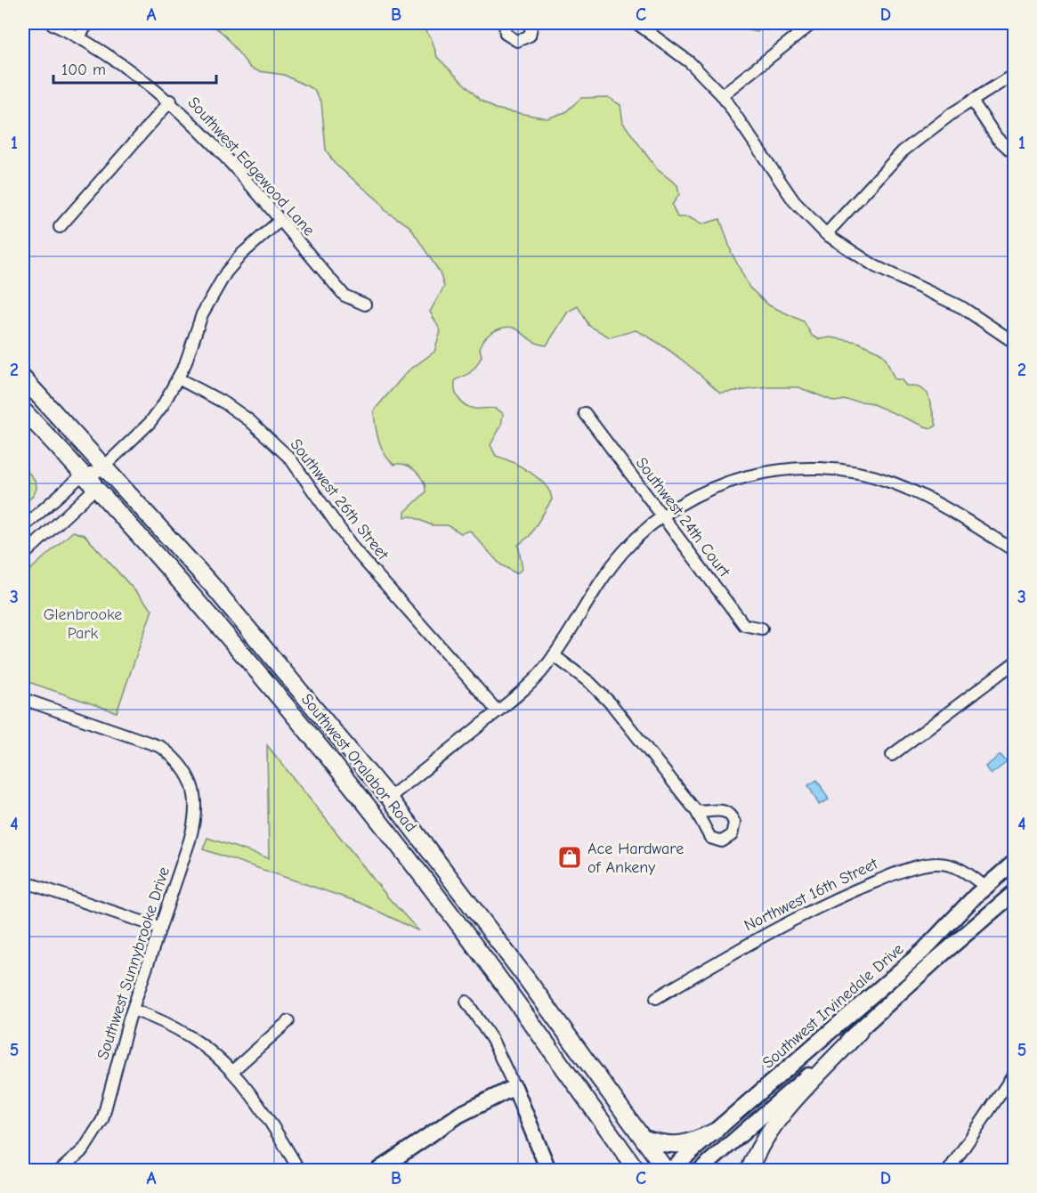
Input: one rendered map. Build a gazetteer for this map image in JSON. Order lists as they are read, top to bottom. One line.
{"streets":{"main road":["Southwest Oralabor Road","Southwest Irvinedale Drive"],"street":["Southwest Edgewood Lane","Southwest 26th Street","Southwest 24th Court","Northwest 16th Street","Southwest Sunnybrooke Drive"]},"crossings":[["Northwest 16th Street","Southwest Irvinedale Drive"]],"parks":["Glenbrooke Park"],"places":{"shop":["Ace Hardware of Ankeny"]},"scale_bar":"100 m","grid":{"columns":["A","B","C","D"],"rows":["1","2","3","4","5"]}}
